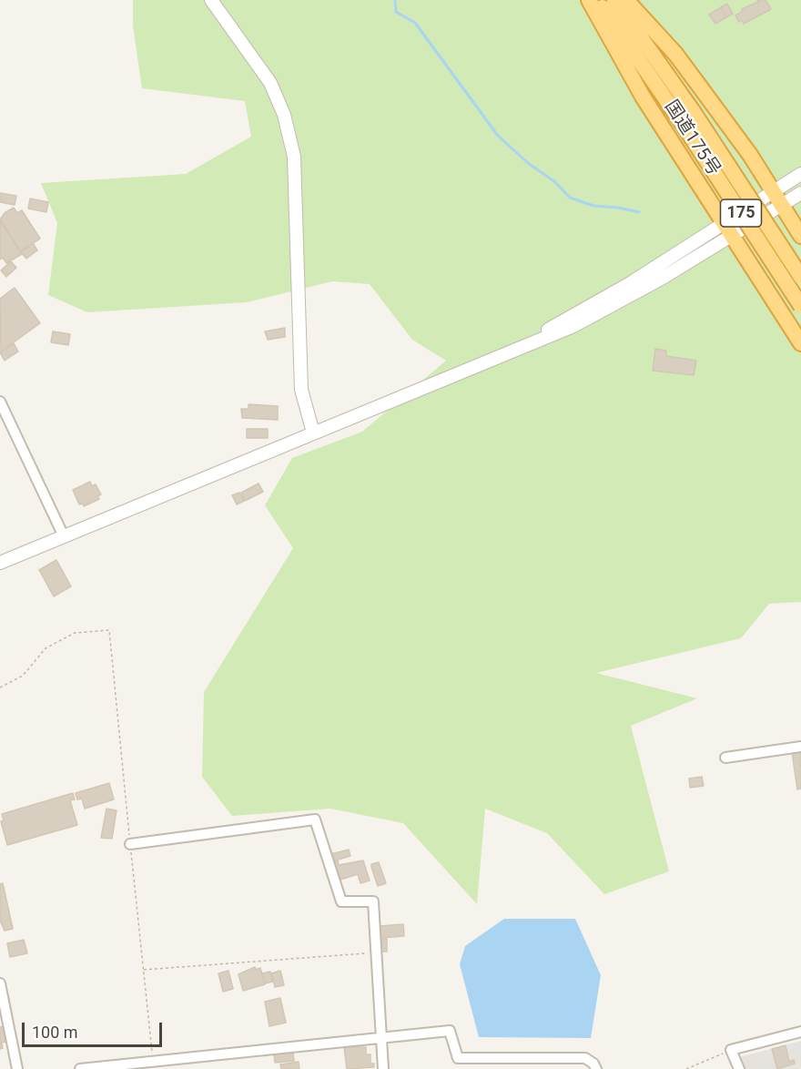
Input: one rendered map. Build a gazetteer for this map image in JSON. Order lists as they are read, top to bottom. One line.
{"streets":{"highway":["国道175号","175"]},"scale_bar":"100 m"}
